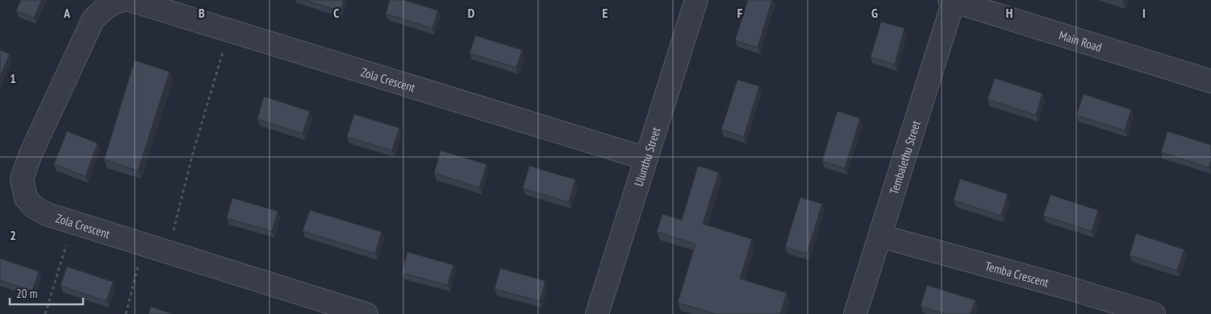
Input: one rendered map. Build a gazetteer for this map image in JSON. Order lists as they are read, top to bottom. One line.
{"streets":{"street":["Main Road","Zola Crescent","Ulunthu Street","Tembalethu Street","Temba Crescent"]},"crossings":[["Main Road","Tembalethu Street"],["Zola Crescent","Ulunthu Street"],["Tembalethu Street","Temba Crescent"]],"scale_bar":"20 m","grid":{"columns":["A","B","C","D","E","F","G","H","I"],"rows":["1","2"]}}
